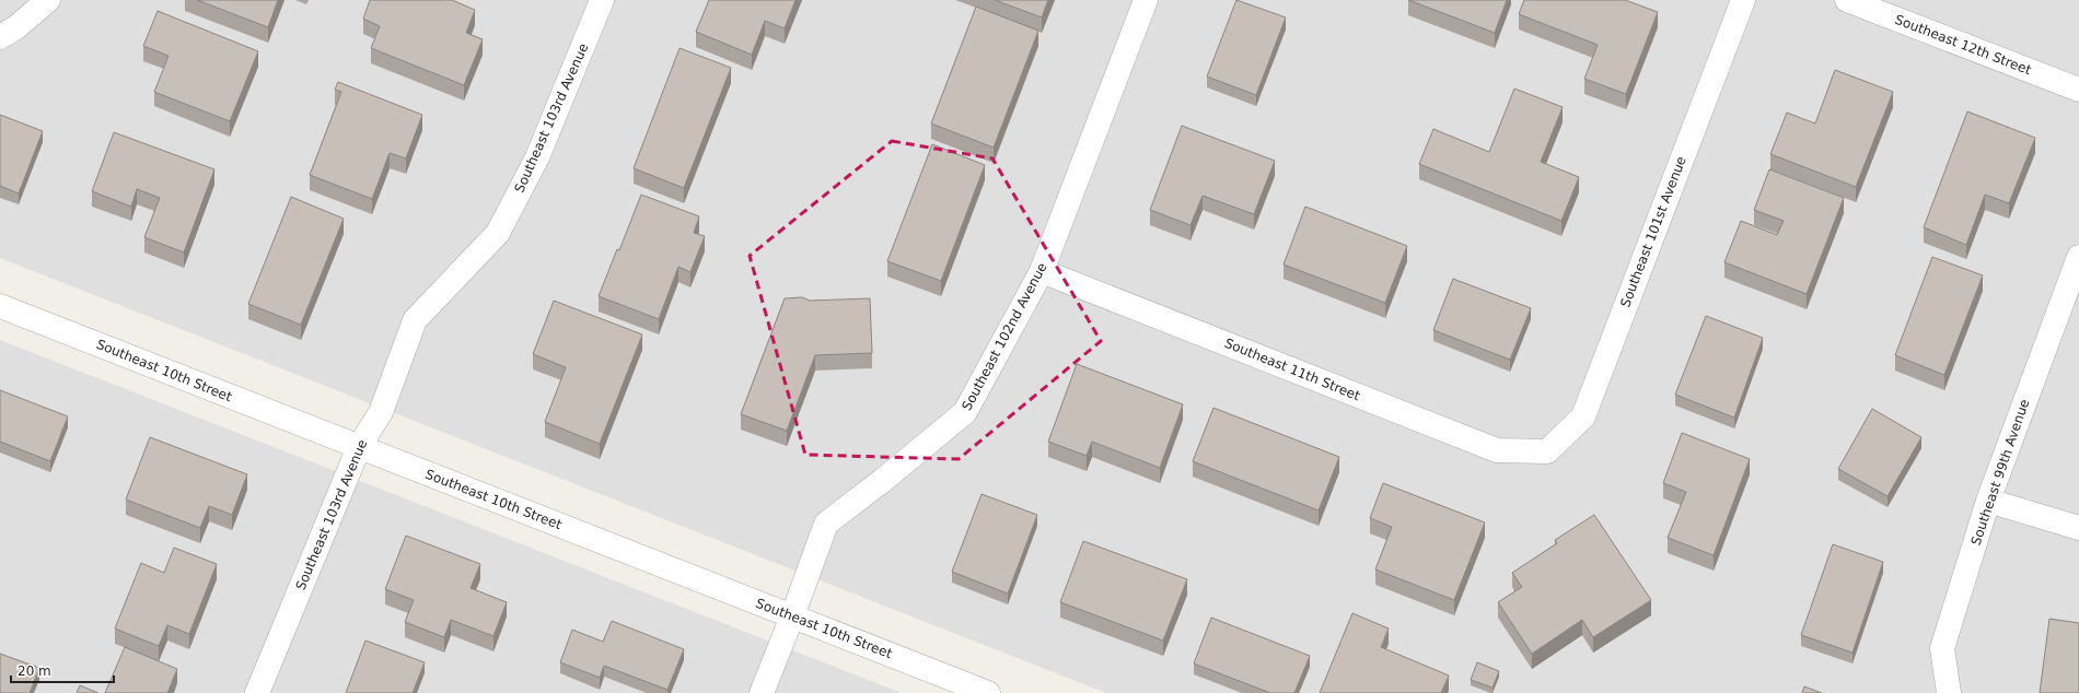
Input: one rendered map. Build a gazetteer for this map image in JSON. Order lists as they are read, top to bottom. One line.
{"streets":{"street":["Southeast 12th Street","Southeast 103rd Avenue","Southeast 101st Avenue","Southeast 102nd Avenue","Southeast 11th Street","Southeast 10th Street","Southeast 99th Avenue"]},"crossings":[["Southeast 103rd Avenue","Southeast 10th Street"],["Southeast 101st Avenue","Southeast 11th Street"],["Southeast 102nd Avenue","Southeast 11th Street"],["Southeast 102nd Avenue","Southeast 10th Street"]],"scale_bar":"20 m"}
